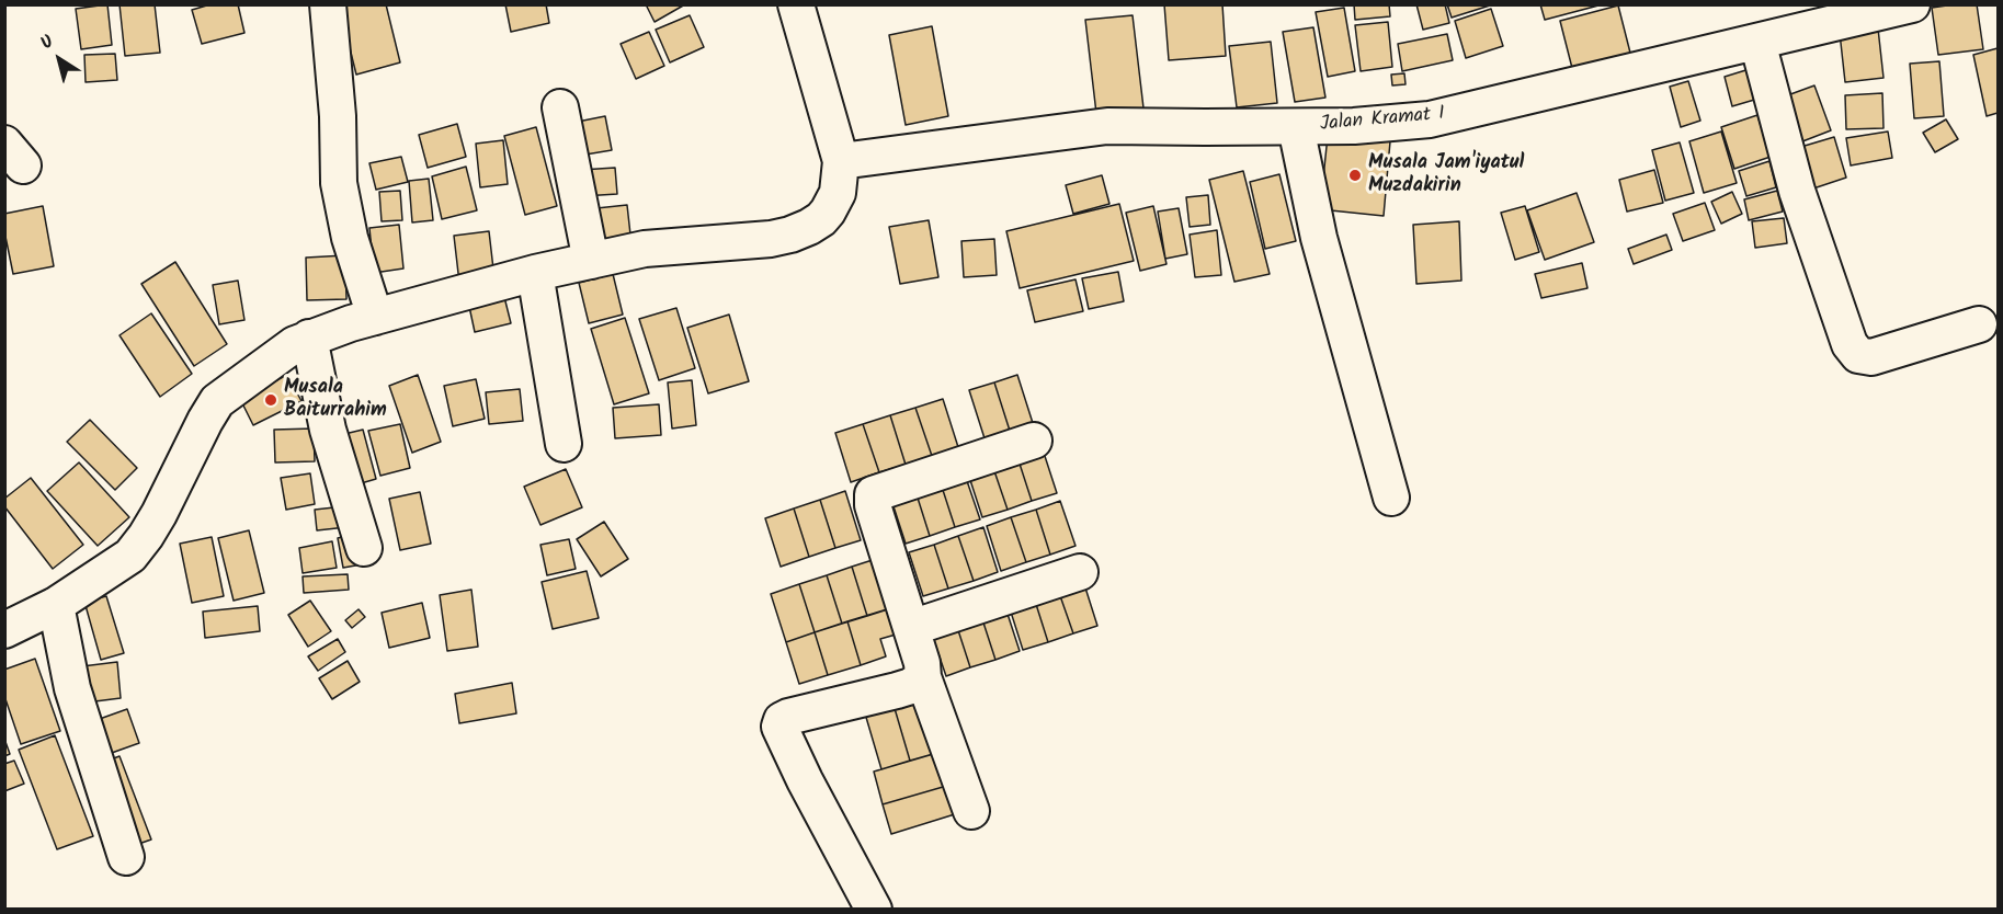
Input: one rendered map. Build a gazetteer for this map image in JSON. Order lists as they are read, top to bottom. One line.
{"streets":{"street":["Jalan Kramat I"]},"places":["Musala Jam'iyatul Muzdakirin","Musala Baiturrahim"],"north":"top left"}
